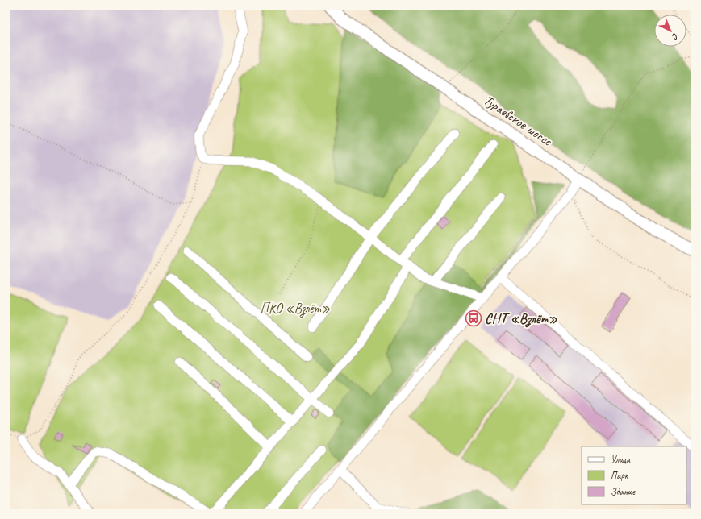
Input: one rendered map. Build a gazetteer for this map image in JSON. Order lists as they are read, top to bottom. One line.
{"streets":{"main road":["Тураевское шоссе"]},"parks":["ПКО «Взлёт»"],"places":{"bus stop":["СНТ «Взлёт»"]},"legend":["Улица","Парк","Здание"],"north":"bottom right"}
